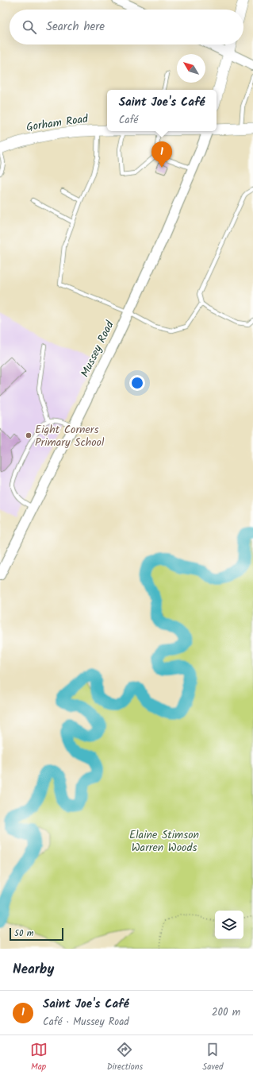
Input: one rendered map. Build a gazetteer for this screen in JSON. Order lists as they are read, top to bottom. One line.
{"streets":{"main road":["Gorham Road"],"street":["Mussey Road"]},"parks":["Elaine Stimson Warren Woods"],"places":["Eight Corners Primary School"],"scale_bar":"50 m","north":"top left","page":{"search":"Search here","popup":["Saint Joe's Café","Café"],"pins":"1","scale":"50 m","heading":"Nearby","list":[{"mark":"1","name":"Saint Joe's Café","note":"Café · Mussey Road","value":"200 m"}],"nav":["Map","Directions","Saved"]}}
